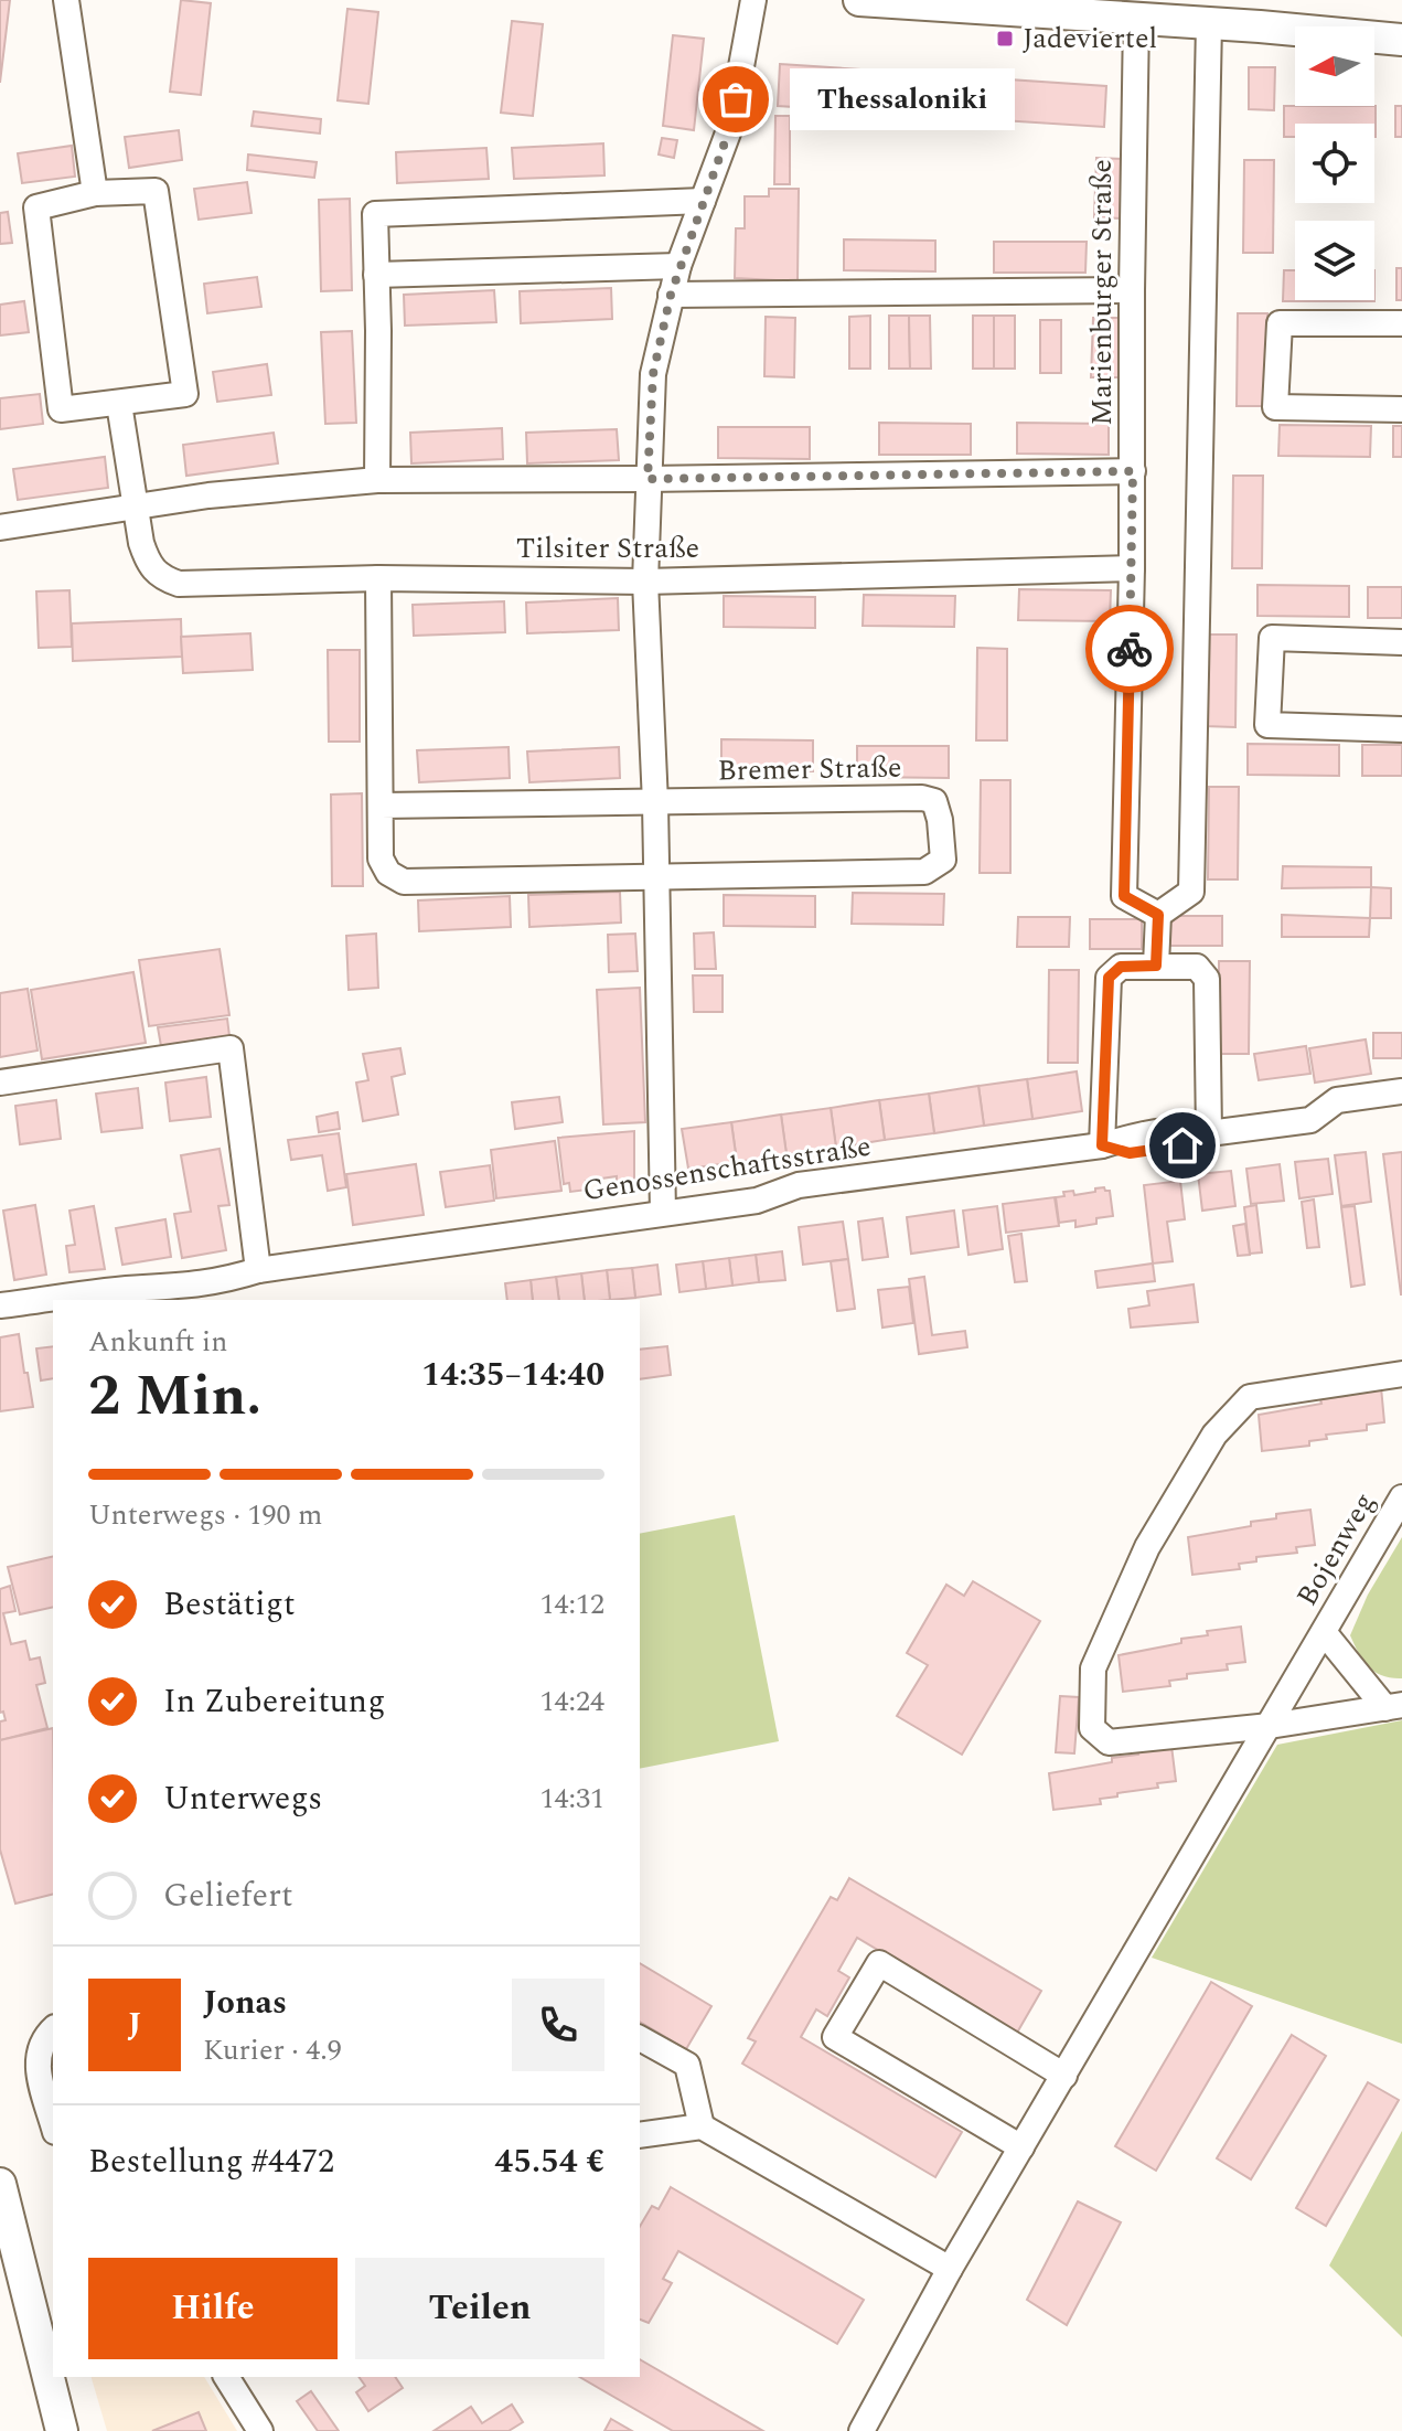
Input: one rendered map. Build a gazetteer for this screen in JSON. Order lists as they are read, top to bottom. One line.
{"streets":{"street":["Marienburger Straße","Tilsiter Straße","Bremer Straße","Genossenschaftsstraße","Bojenweg"]},"crossings":[["Marienburger Straße","Tilsiter Straße"],["Tilsiter Straße","Bremer Straße"]],"places":{"transit":["Jadeviertel"],"other":["Thessaloniki"]},"north":"left","page":{"bubble":"Thessaloniki","heading":["2 Min.","Ankunft in","14:35–14:40"],"panel":["Jonas","Kurier · 4.9","Bestellung #4472","45.54 €"],"bar":"Unterwegs · 190 m","list":[["Bestätigt","14:12"],["In Zubereitung","14:24"],["Unterwegs","14:31"],"Geliefert"],"round":"J","buttons":["Hilfe","Teilen"]}}
